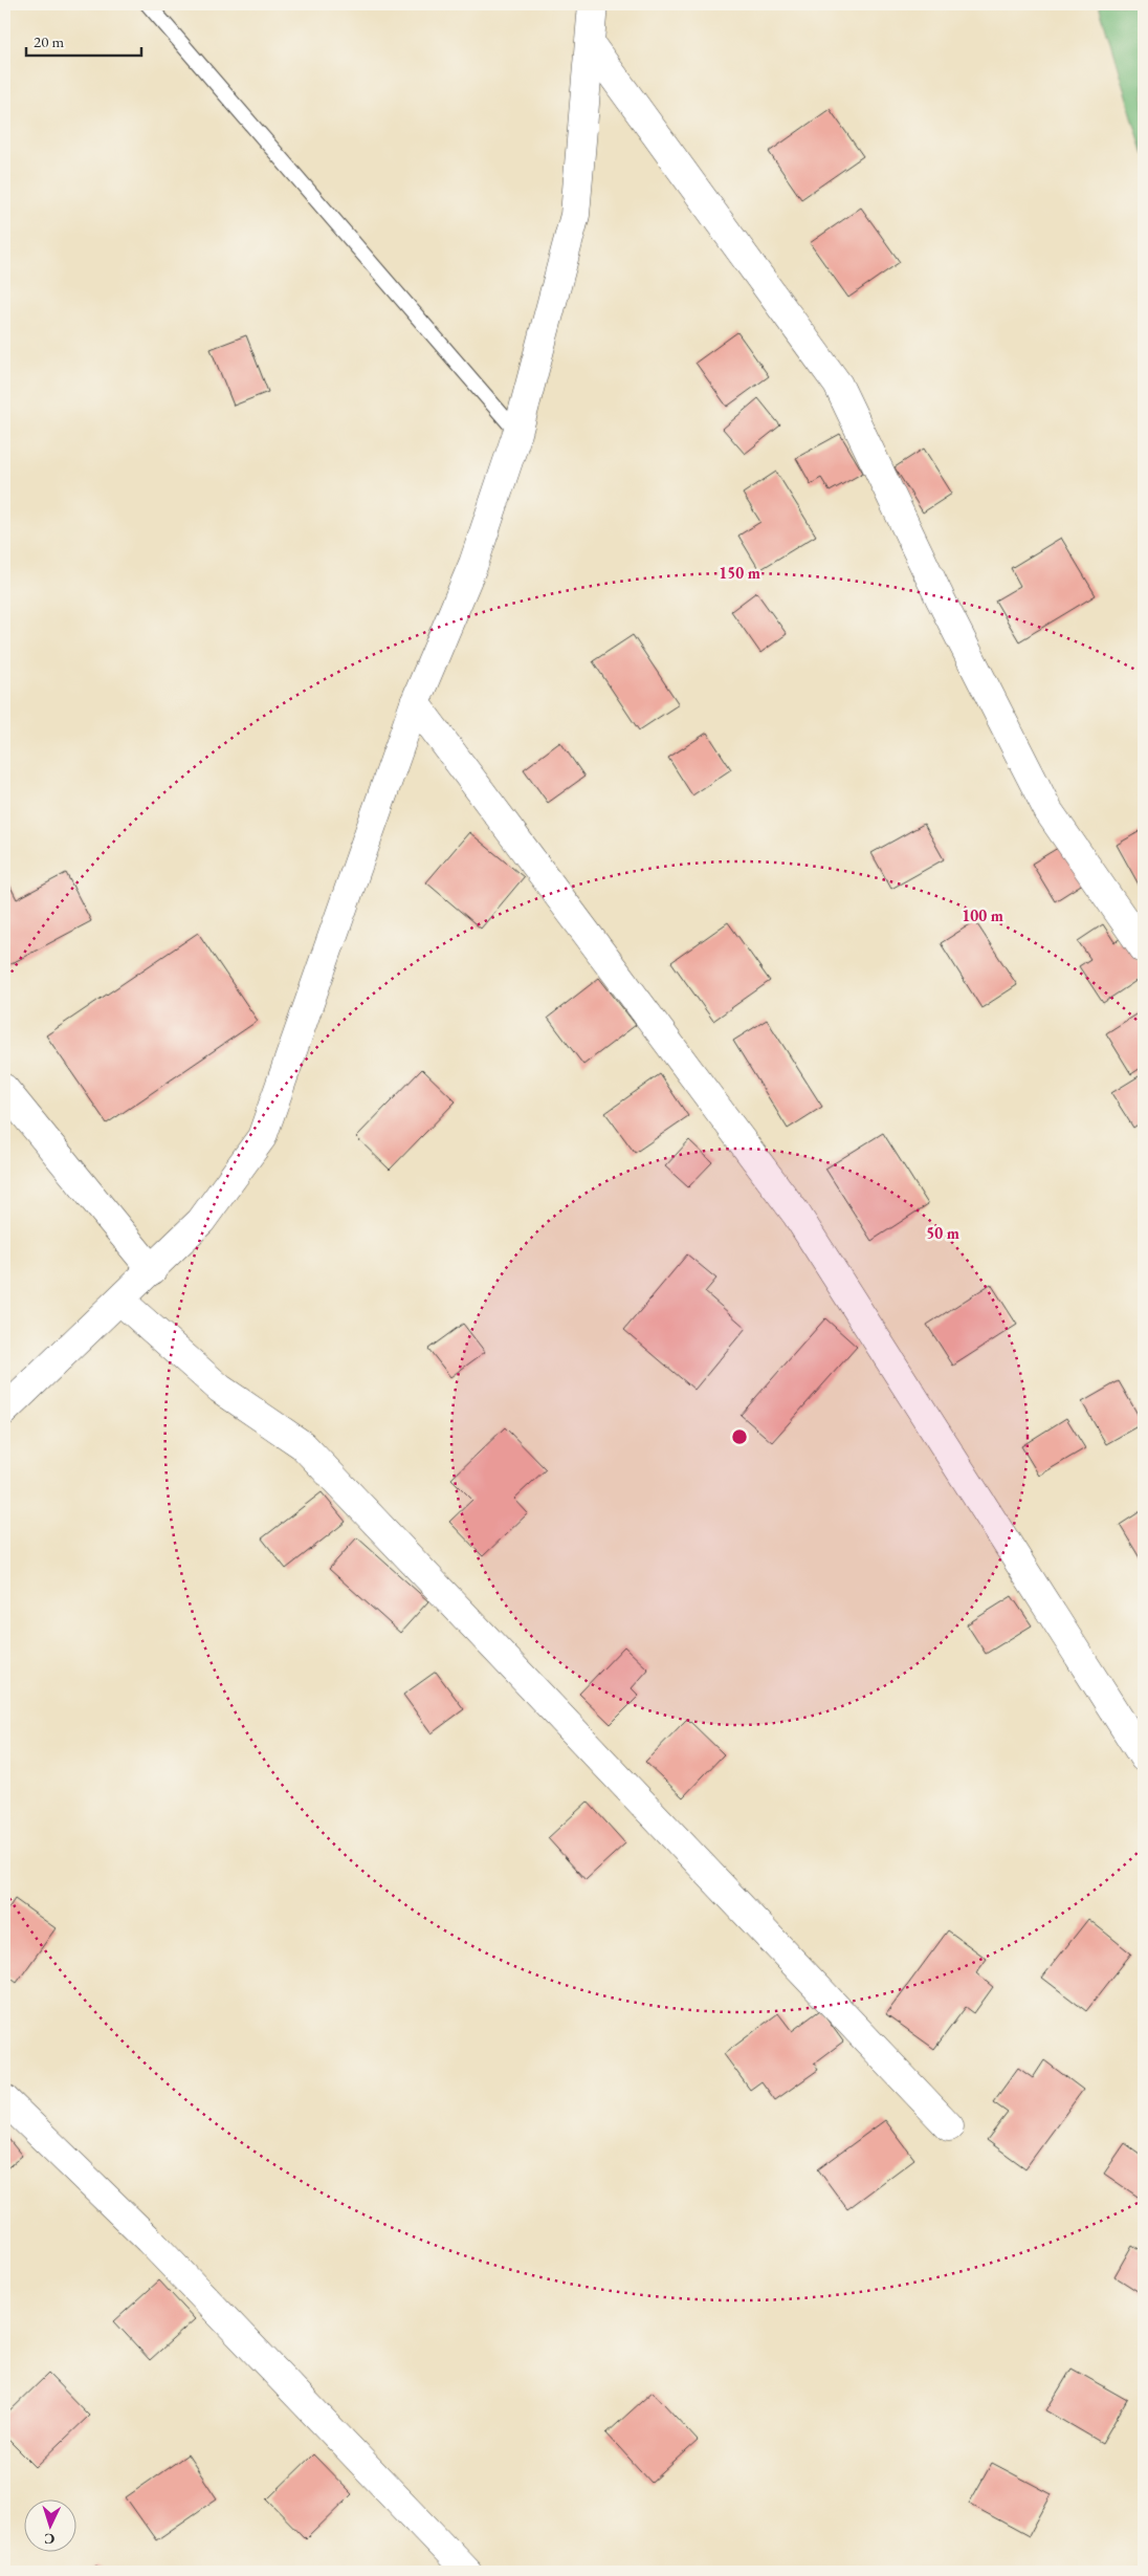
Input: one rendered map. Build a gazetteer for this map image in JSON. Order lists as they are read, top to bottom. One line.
{"scale_bar":"20 m","north":"bottom","rings":["150 m","100 m","50 m"]}
